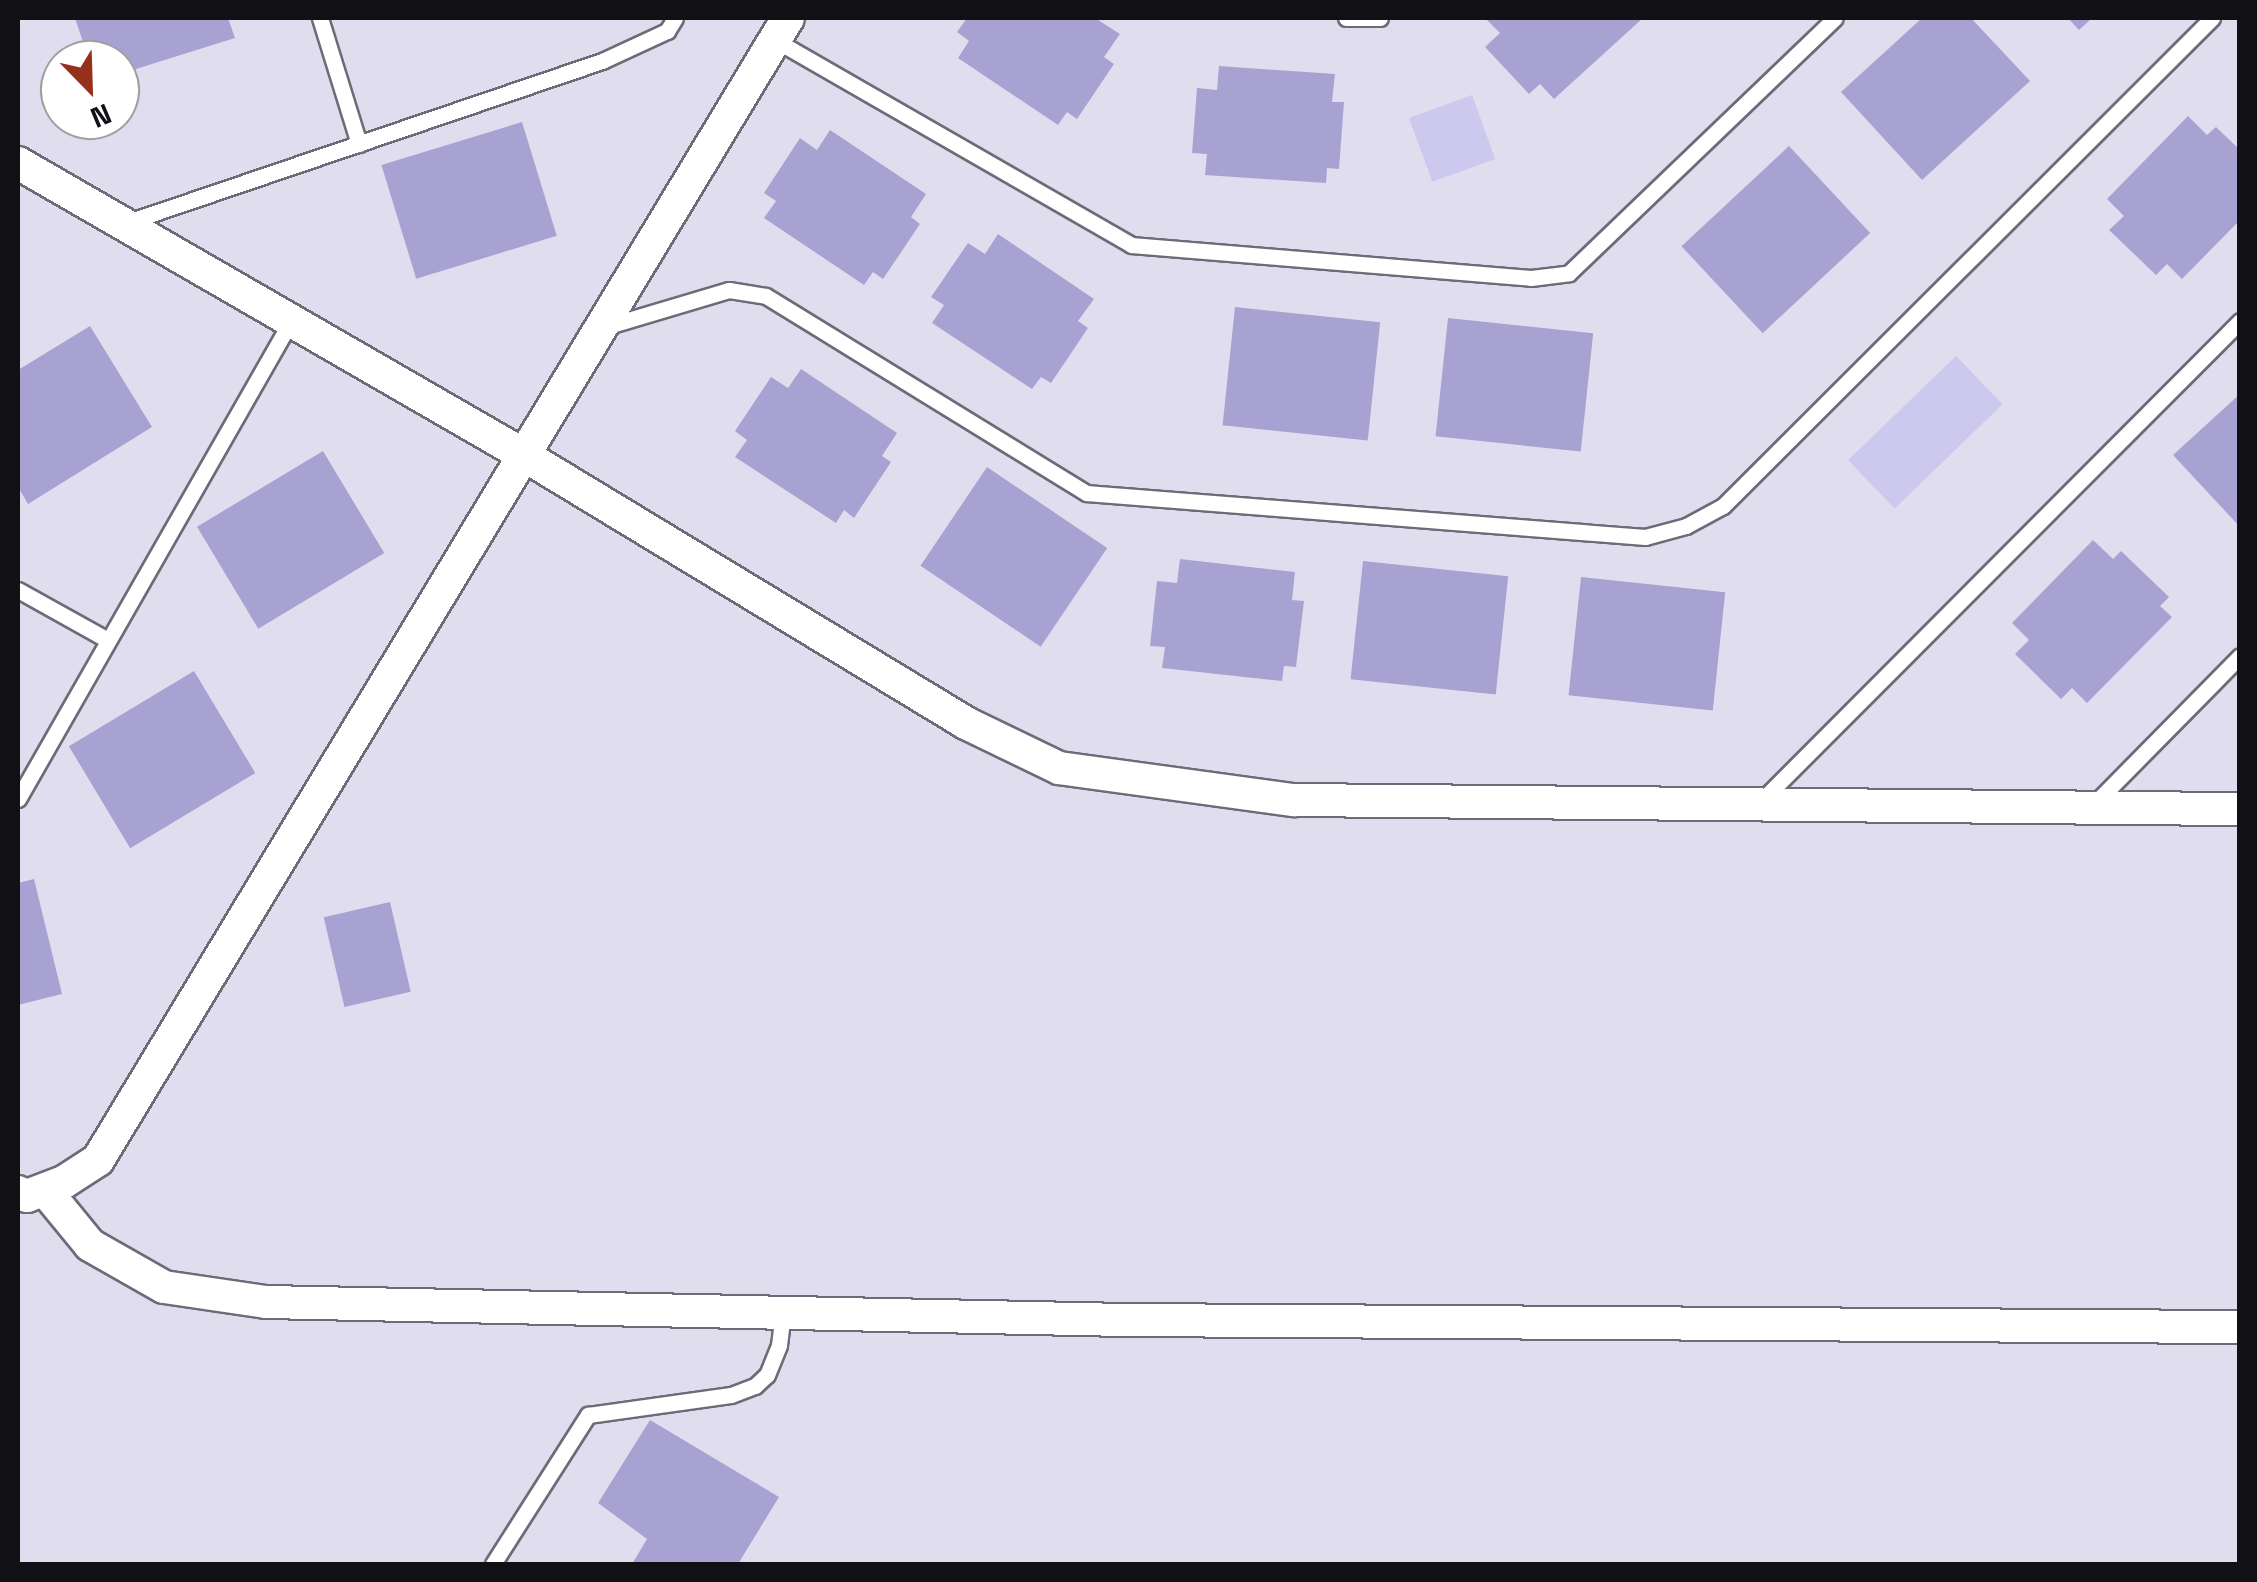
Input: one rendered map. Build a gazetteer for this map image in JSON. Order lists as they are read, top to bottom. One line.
{"north":"bottom right"}
